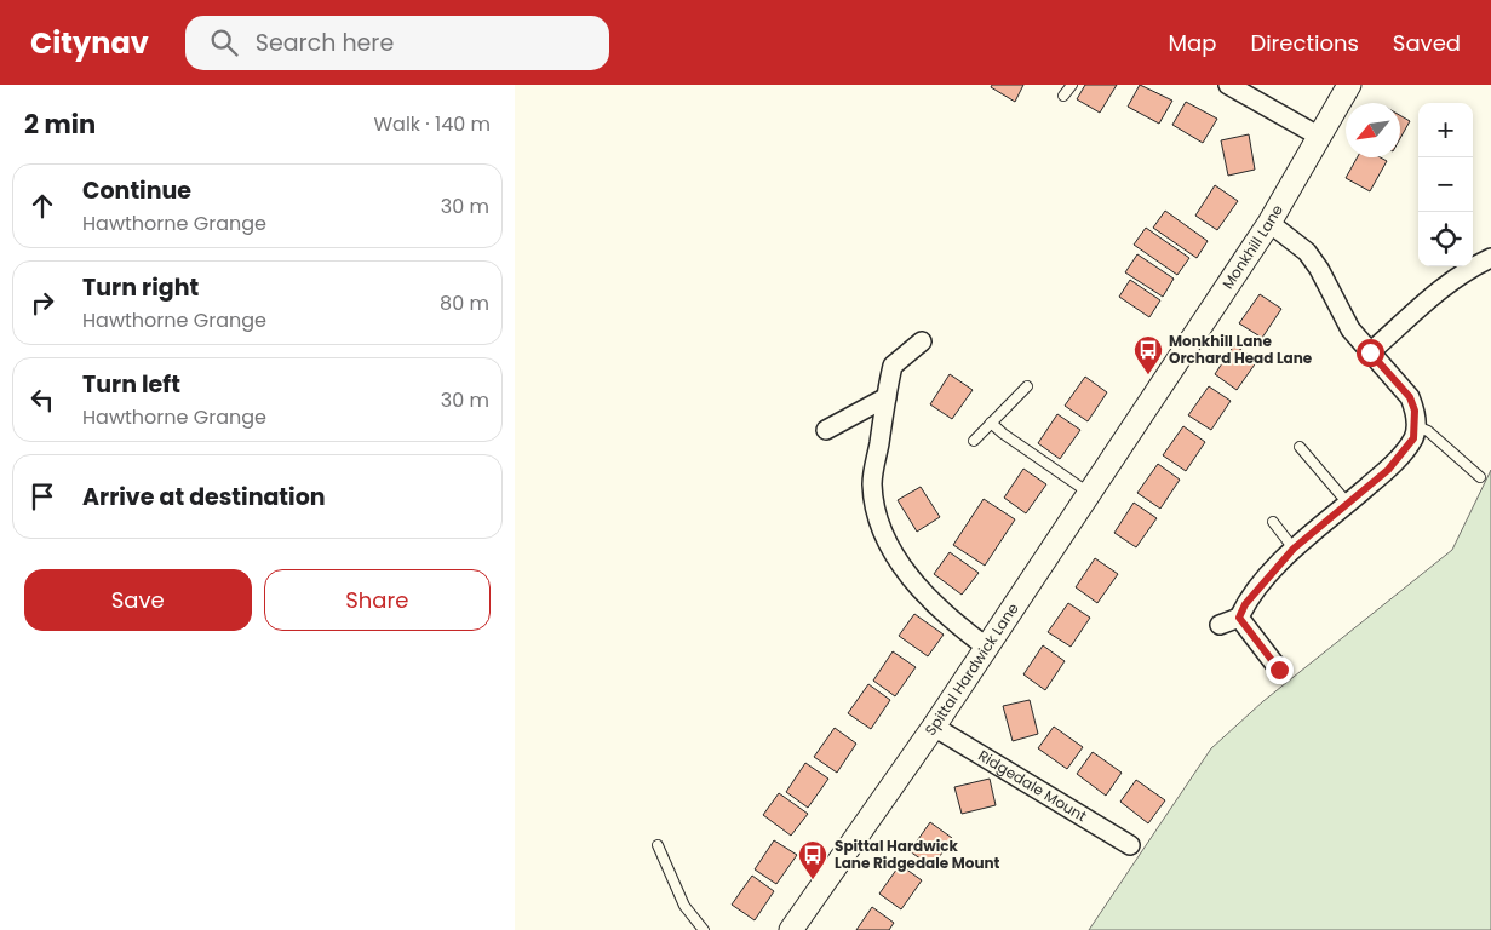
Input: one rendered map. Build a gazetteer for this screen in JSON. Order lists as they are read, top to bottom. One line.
{"streets":{"street":["Monkhill Lane","Spittal Hardwick Lane","Ridgedale Mount"]},"crossings":[["Monkhill Lane","Spittal Hardwick Lane"],["Spittal Hardwick Lane","Ridgedale Mount"]],"places":{"bus stop":["Monkhill Lane Orchard Head Lane","Spittal Hardwick Lane Ridgedale Mount"]},"north":"bottom left","page":{"header":"Citynav","search":"Search here","nav":["Map","Directions","Saved"],"heading":["2 min","Walk · 140 m"],"map_buttons":["+","−"],"list":[["Continue","Hawthorne Grange","30 m"],["Turn right","Hawthorne Grange","80 m"],["Turn left","Hawthorne Grange","30 m"],"Arrive at destination"],"buttons":["Save","Share"]}}
